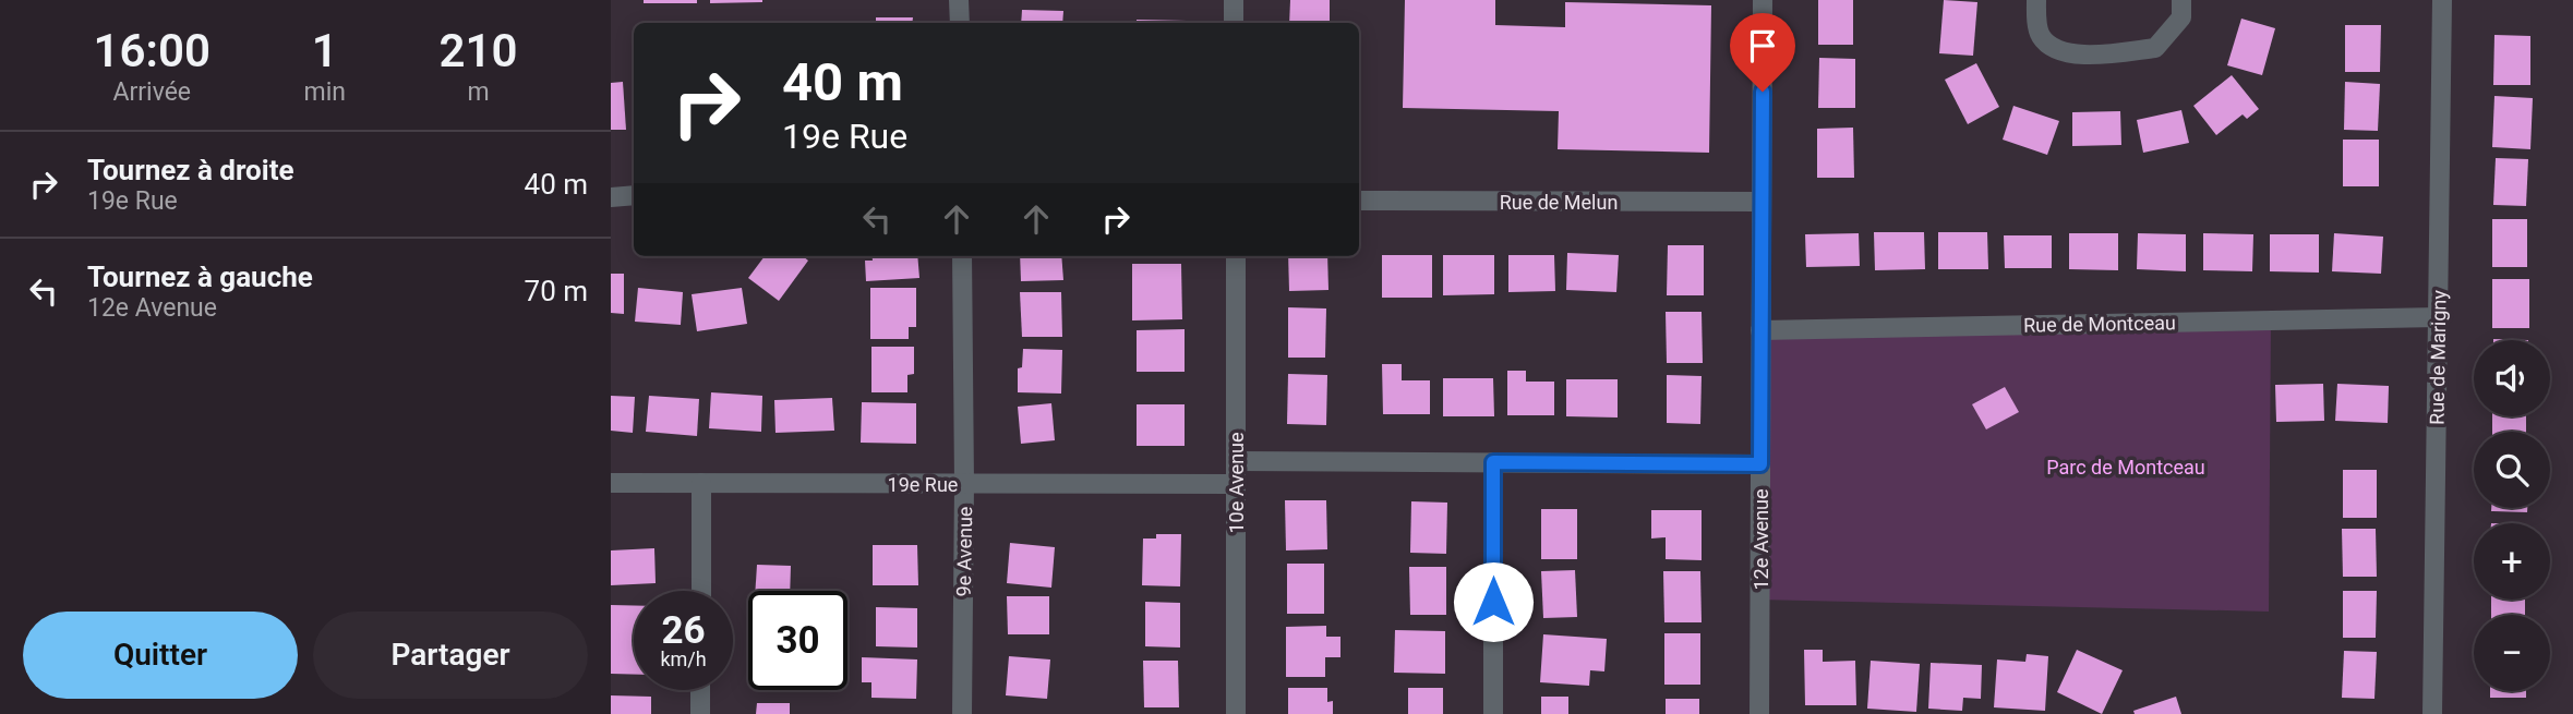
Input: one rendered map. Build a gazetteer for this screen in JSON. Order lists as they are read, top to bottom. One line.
{"streets":{"street":["Rue de Melun","Rue de Montceau","Rue de Marigny","10e Avenue","19e Rue","12e Avenue","9e Avenue"]},"crossings":[["Rue de Melun","12e Avenue"],["Rue de Montceau","Rue de Marigny"],["Rue de Montceau","12e Avenue"],["10e Avenue","19e Rue"],["19e Rue","9e Avenue"]],"parks":["Parc de Montceau"],"page":{"eta":["16:00","Arrivée","1","min","210","m"],"turn":["40 m","19e Rue"],"list":[{"name":"Tournez à droite","note":"19e Rue","value":"40 m"},{"name":"Tournez à gauche","note":"12e Avenue","value":"70 m"}],"map_buttons":["+","−"],"speed":"26 km/h","limit":"30","buttons":["Quitter","Partager"]}}
